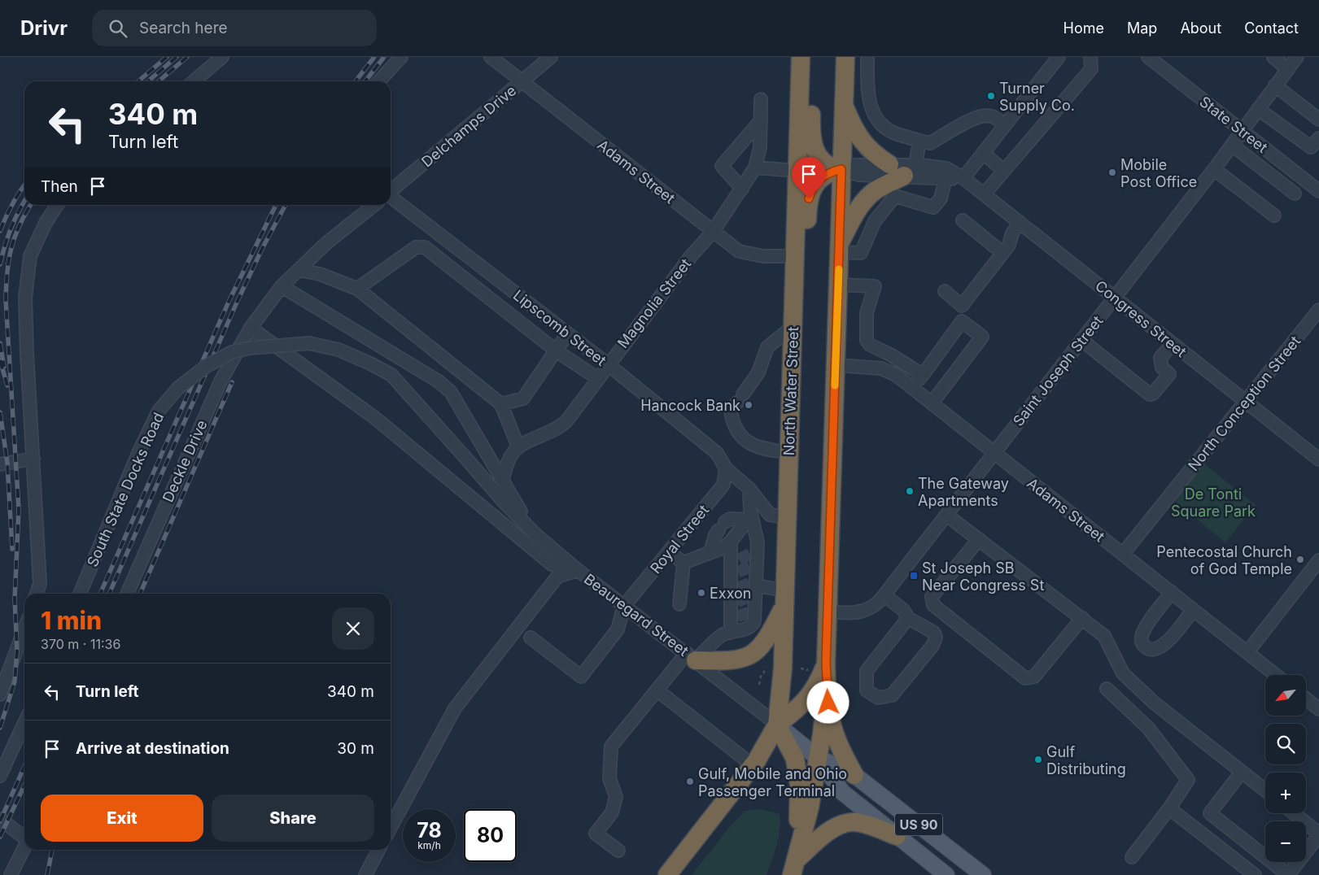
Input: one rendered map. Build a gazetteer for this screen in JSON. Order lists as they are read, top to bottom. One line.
{"streets":{"highway":["North Water Street","US 90"],"main road":["Beauregard Street"],"street":["State Street","Delchamps Drive","Adams Street","Magnolia Street","Congress Street","Lipscomb Street","Saint Joseph Street","North Conception Street","Deckle Drive","South State Docks Road","Royal Street"]},"crossings":[["State Street","Saint Joseph Street"],["Delchamps Drive","Adams Street"],["Delchamps Drive","Deckle Drive"],["Adams Street","Magnolia Street"],["Adams Street","Saint Joseph Street"],["Adams Street","North Water Street"],["Adams Street","North Conception Street"],["Magnolia Street","Lipscomb Street"],["Congress Street","Saint Joseph Street"],["Congress Street","North Conception Street"],["Lipscomb Street","North Water Street"],["Lipscomb Street","Royal Street"],["North Water Street","Beauregard Street"],["South State Docks Road","Beauregard Street"],["Royal Street","Beauregard Street"],["Beauregard Street","US 90"]],"parks":["De Tonti Square Park"],"places":{"other":["Turner Supply Co.","Mobile Post Office","Hancock Bank","The Gateway Apartments","Pentecostal Church of God Temple","Exxon","Gulf Distributing","Gulf, Mobile and Ohio Passenger Terminal"],"transit":["St Joseph SB Near Congress St"]},"north":"bottom left","page":{"header":"Drivr","search":"Search here","nav":["Home","Map","About","Contact"],"turn":["340 m","Turn left"],"then":"Then","heading":["1 min","370 m · 11:36"],"list":[{"name":"Turn left","value":"340 m"},{"name":"Arrive at destination","value":"30 m"}],"map_buttons":["+","−"],"buttons":["Exit","Share"],"speed":"78 km/h","limit":"80"}}
